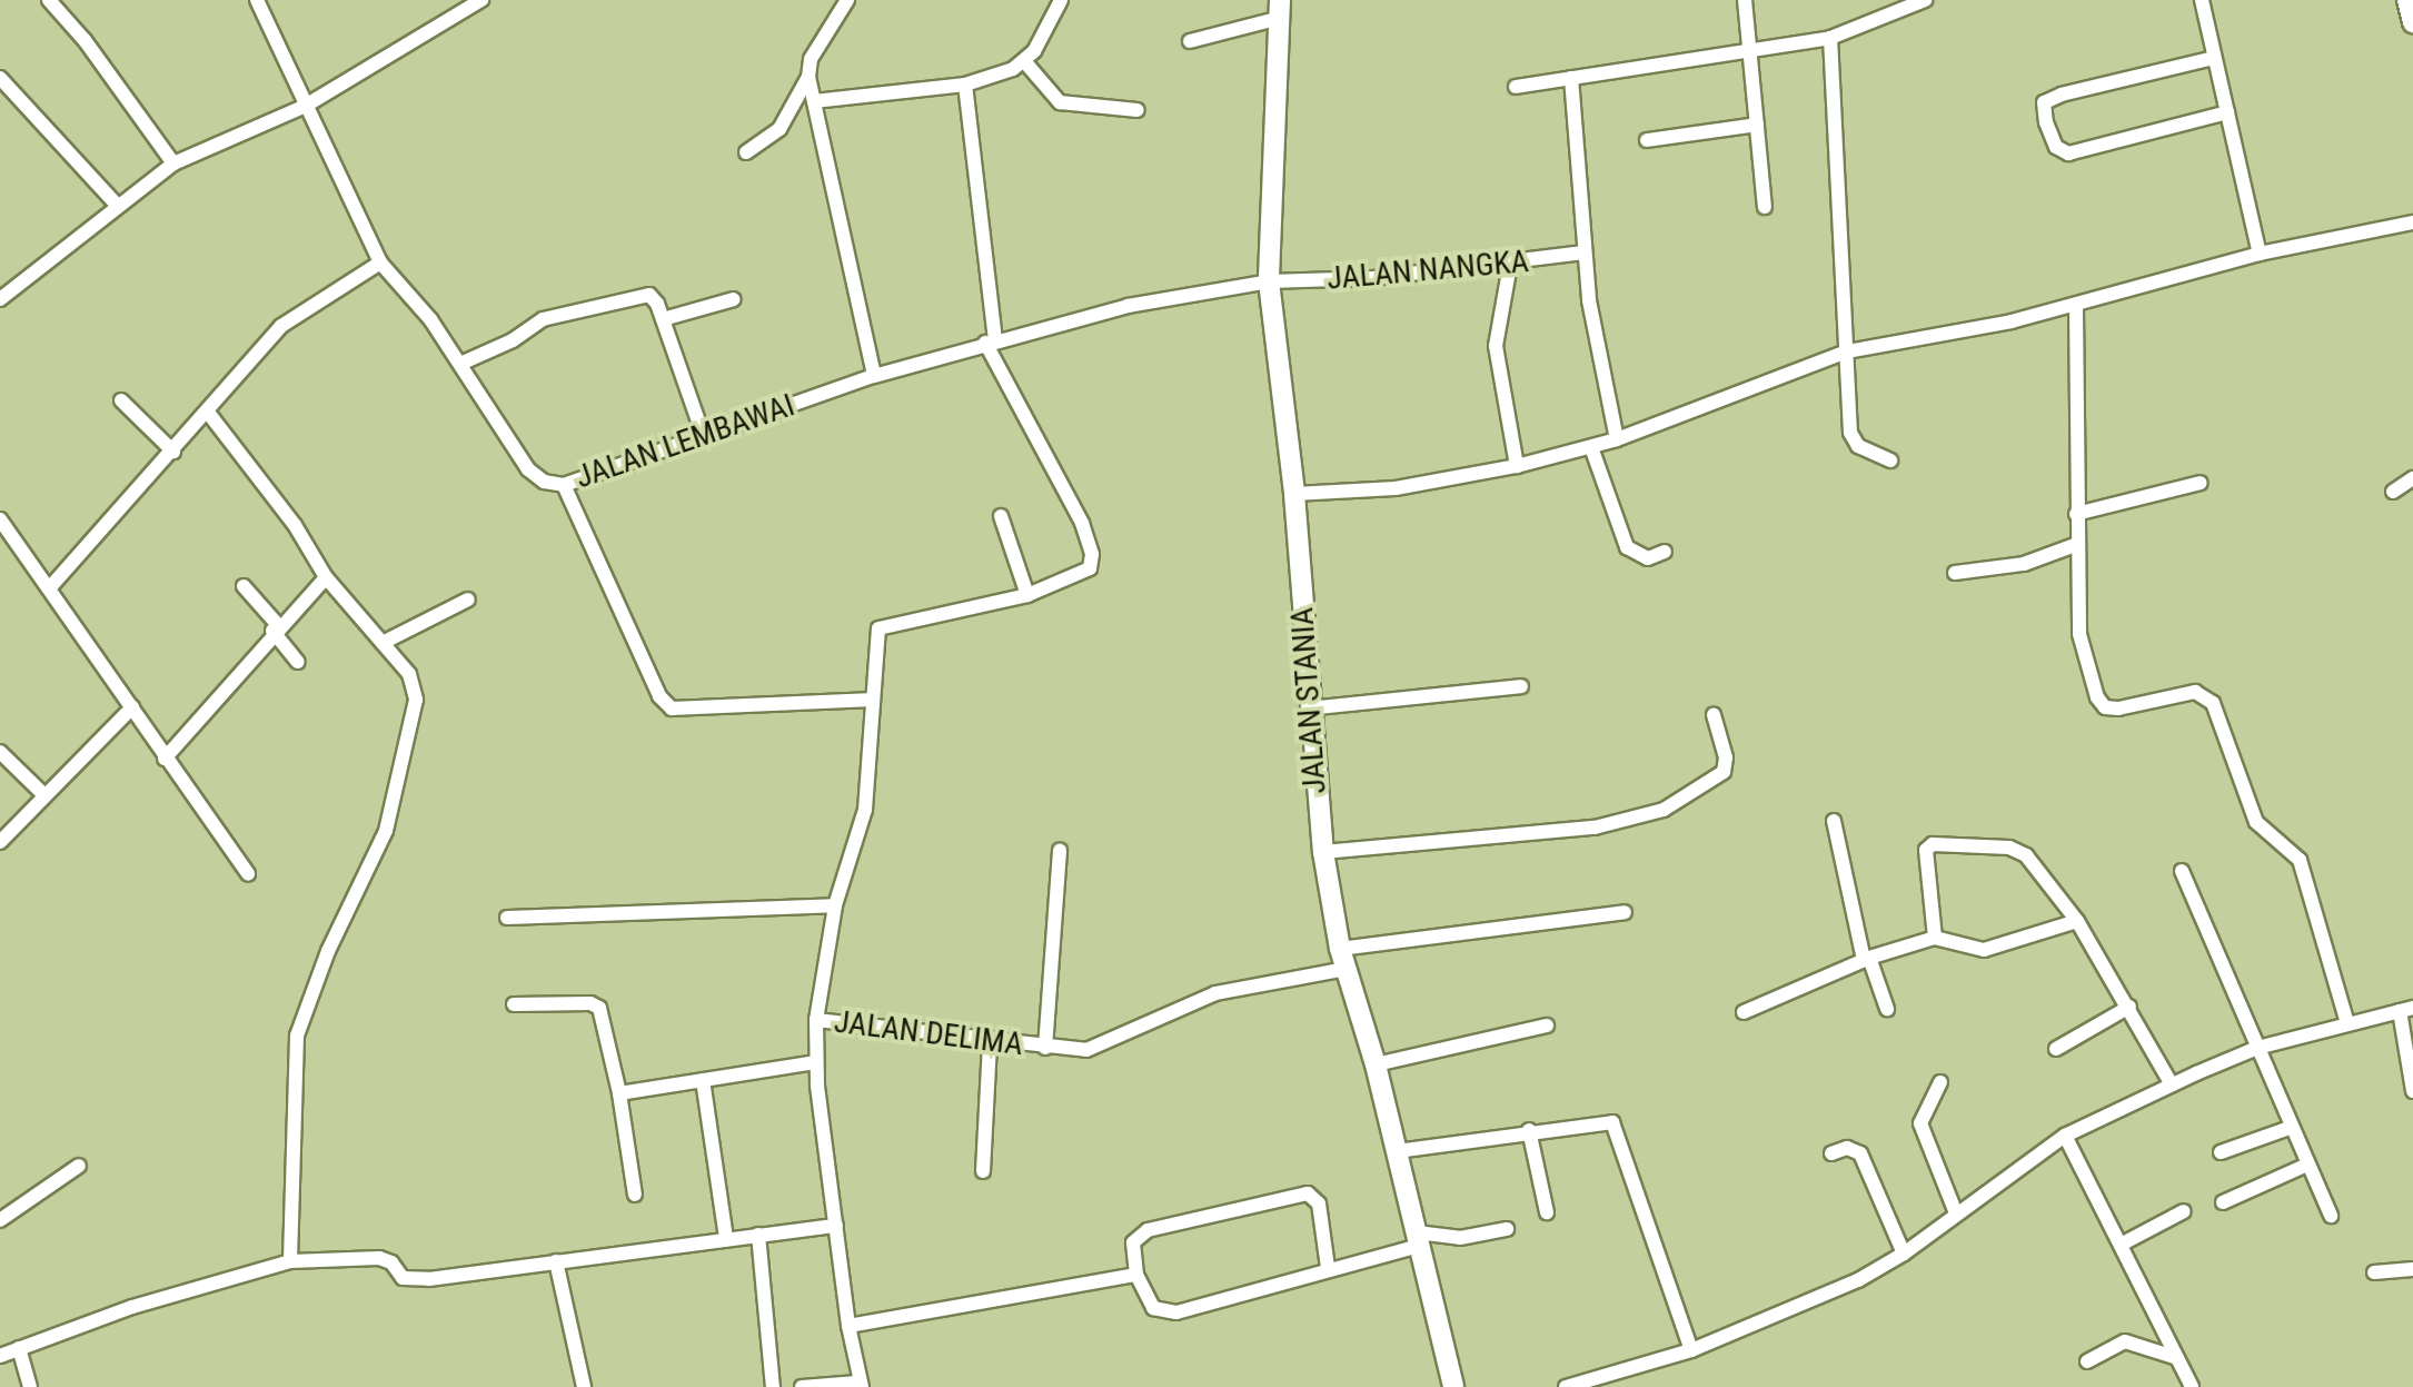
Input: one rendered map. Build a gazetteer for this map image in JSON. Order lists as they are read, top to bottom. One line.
{"streets":{"street":["JALAN NANGKA","JALAN LEMBAWAI","JALAN STANIA","JALAN DELIMA"]},"crossings":[["JALAN NANGKA","JALAN LEMBAWAI"],["JALAN NANGKA","JALAN STANIA"],["JALAN LEMBAWAI","JALAN STANIA"],["JALAN STANIA","JALAN DELIMA"]]}
